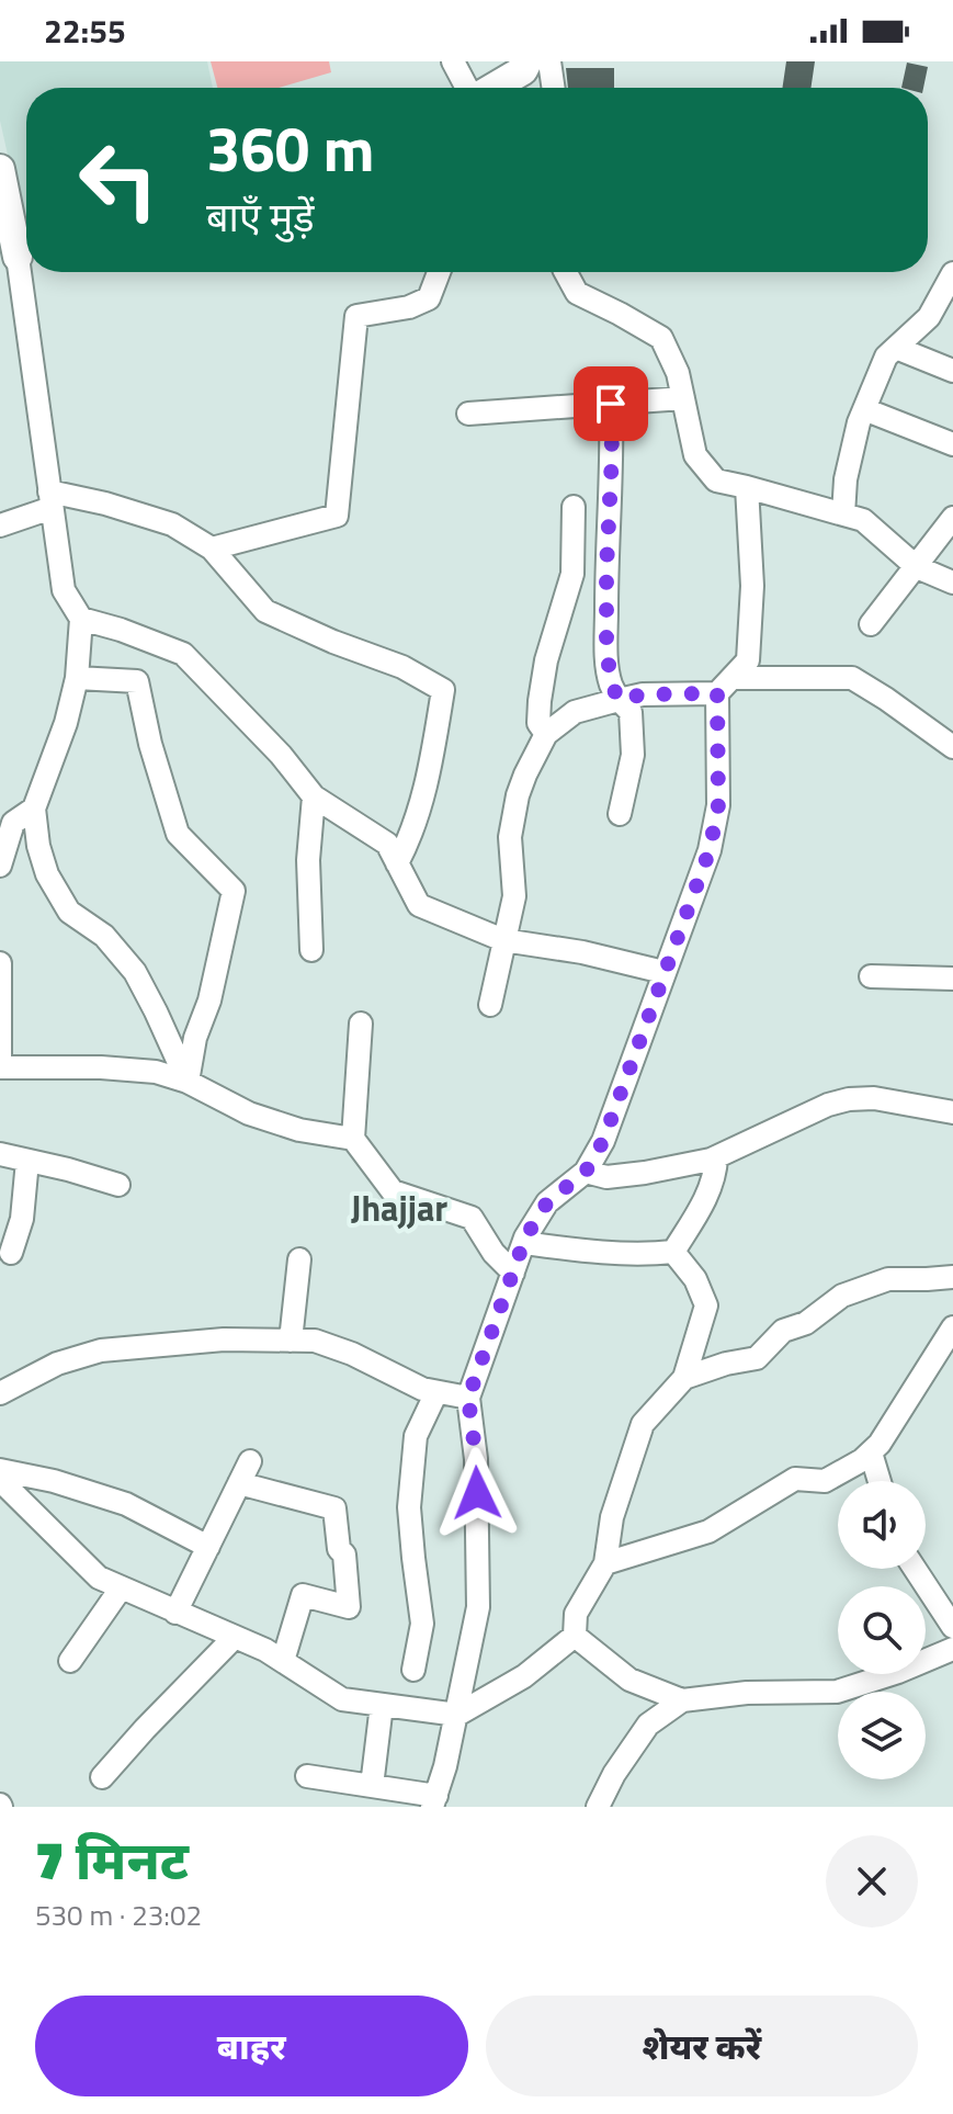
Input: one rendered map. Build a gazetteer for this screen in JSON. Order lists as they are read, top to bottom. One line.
{"districts":["Jhajjar"],"page":{"status":"22:55","turn":["360 m","बाएँ मुड़ें"],"heading":["7 मिनट","530 m · 23:02"],"buttons":["बाहर","शेयर करें"]}}
